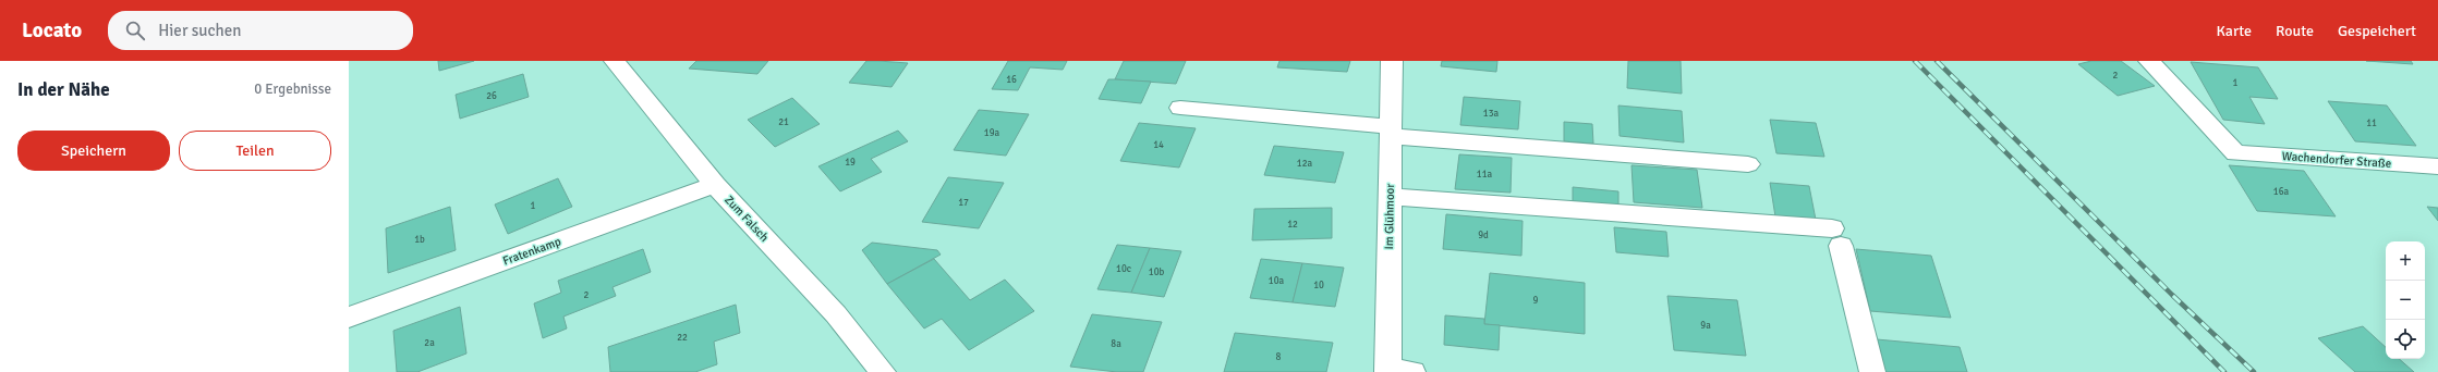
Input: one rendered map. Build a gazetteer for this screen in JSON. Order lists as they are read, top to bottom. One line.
{"streets":{"street":["Wachendorfer Straße","Im Glühmoor","Zum Falsch","Fratenkamp"]},"crossings":[["Zum Falsch","Fratenkamp"]],"house_numbers":["2","16","1","26","13a","21","11","19a","14","19","12a","11a","16a","17","1","12","9d","1b","10c","10b","10a","10","2","9","9a","22","2a","8a","8"],"page":{"header":"Locato","search":"Hier suchen","nav":["Karte","Route","Gespeichert"],"heading":["In der Nähe","0 Ergebnisse"],"buttons":["Speichern","Teilen"],"map_buttons":["+","−"]}}
